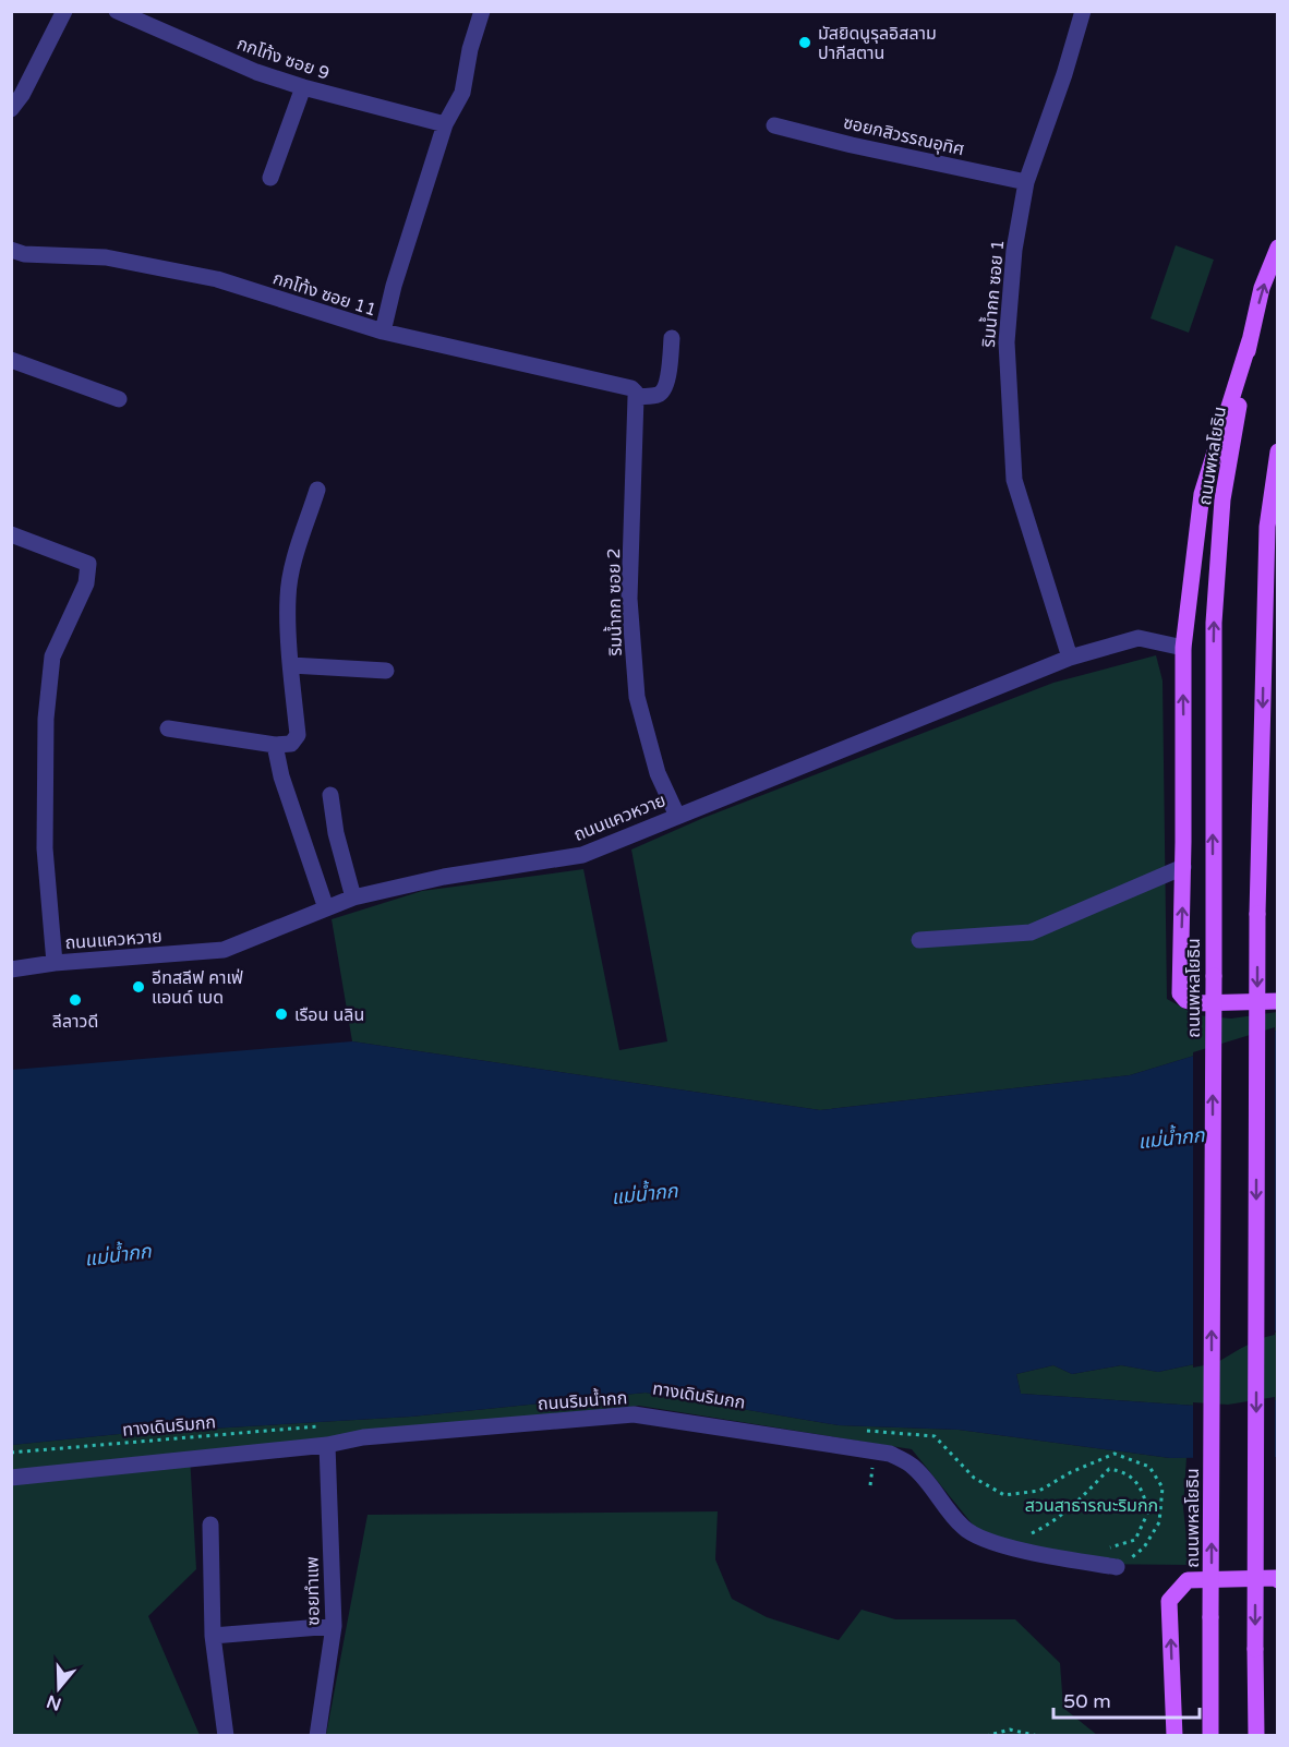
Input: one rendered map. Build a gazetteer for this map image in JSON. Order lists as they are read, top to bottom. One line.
{"streets":{"main road":["ถนนพหลโยธิน"],"street":["กกโท้ง ซอย 9","ซอยกสิวรรณอุทิศ","กกโท้ง ซอย 11","ริมน้ำกก ซอย 1","ริมน้ำกก ซอย 2","ถนนแควหวาย","ถนนริมน้ำกก","ซอยทำแพ"],"path":["ทางเดินริมกก"]},"crossings":[["ซอยกสิวรรณอุทิศ","ริมน้ำกก ซอย 1"],["กกโท้ง ซอย 11","ริมน้ำกก ซอย 2"],["ริมน้ำกก ซอย 1","ถนนแควหวาย"],["ริมน้ำกก ซอย 2","ถนนแควหวาย"],["ถนนริมน้ำกก","ซอยทำแพ"]],"water":["แม่น้ำกก"],"parks":["สวนสาธารณะริมกก"],"places":["มัสยิดนูรุลอิสลาม ปากีสตาน","อีทสลีฟ คาเฟ่ แอนด์ เบด","ลีลาวดี","เรือน นลิน"],"scale_bar":"50 m","north":"bottom"}
